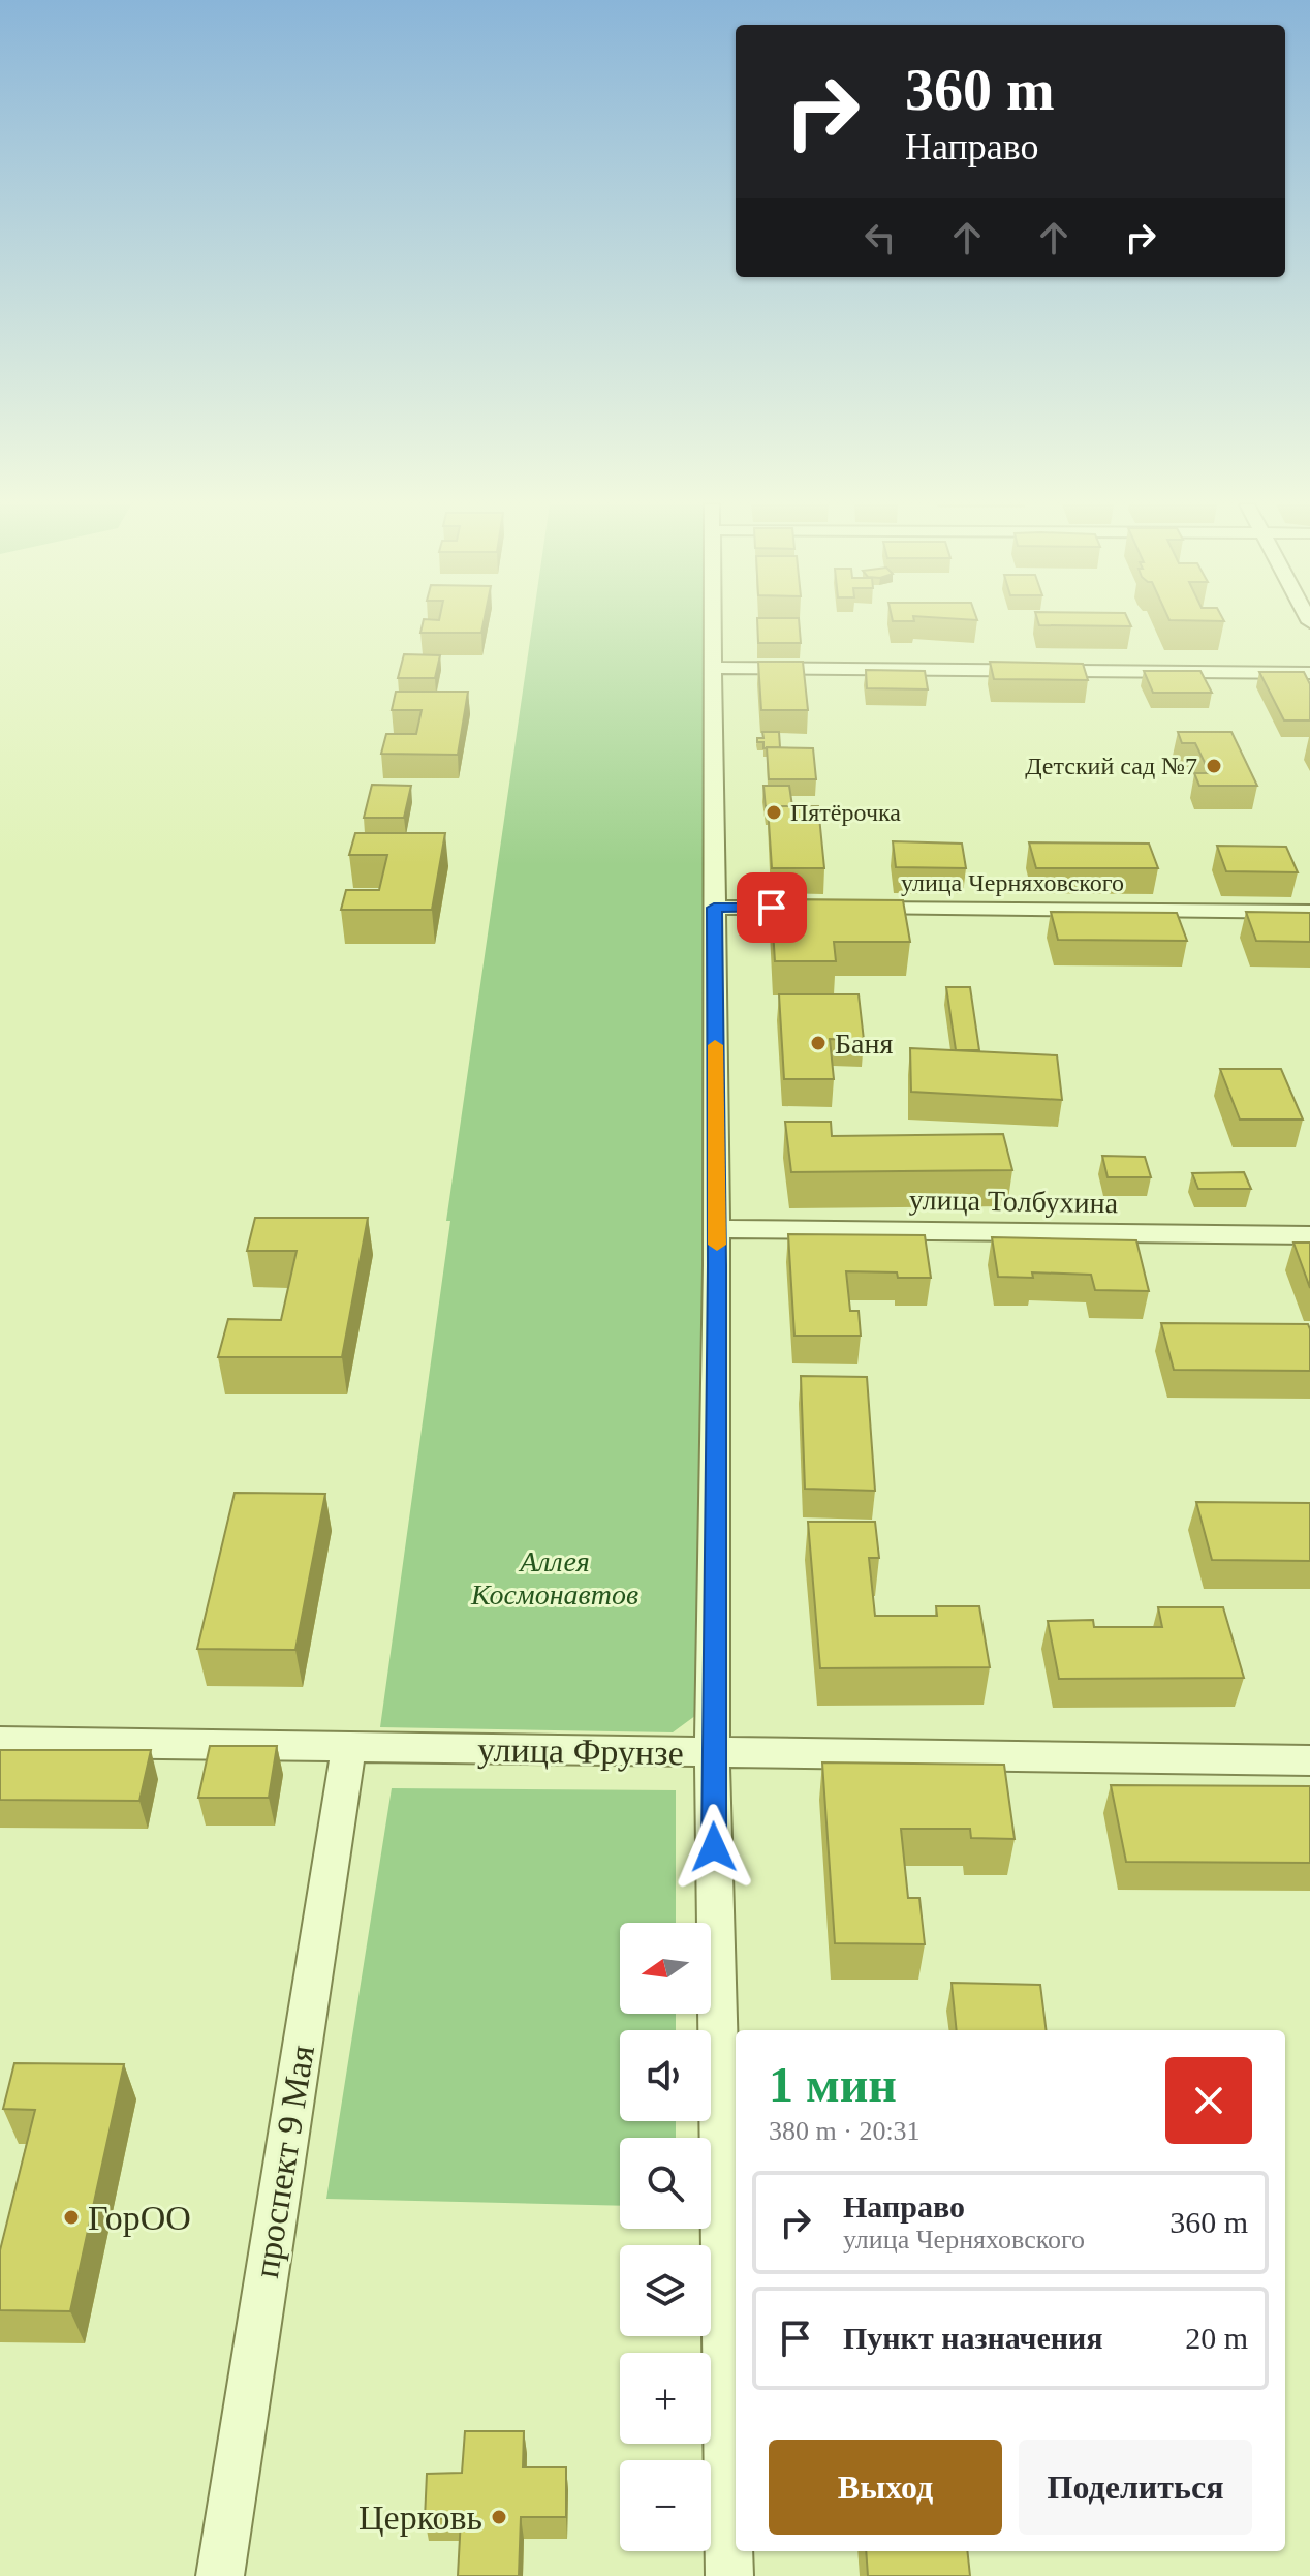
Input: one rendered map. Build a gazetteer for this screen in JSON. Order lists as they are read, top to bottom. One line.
{"streets":{"street":["улица Черняховского","улица Толбухина","улица Фрунзе","проспект 9 Мая"]},"crossings":[["улица Фрунзе","проспект 9 Мая"]],"parks":["Аллея Космонавтов"],"places":["Детский сад №7","Пятёрочка","Баня","ГорОО","Церковь"],"north":"left","page":{"turn":["360 m","Направо"],"map_buttons":["+","−"],"heading":["1 мин","380 m · 20:31"],"list":[{"name":"Направо","note":"улица Черняховского","value":"360 m"},{"name":"Пункт назначения","value":"20 m"}],"buttons":["Выход","Поделиться"]}}
